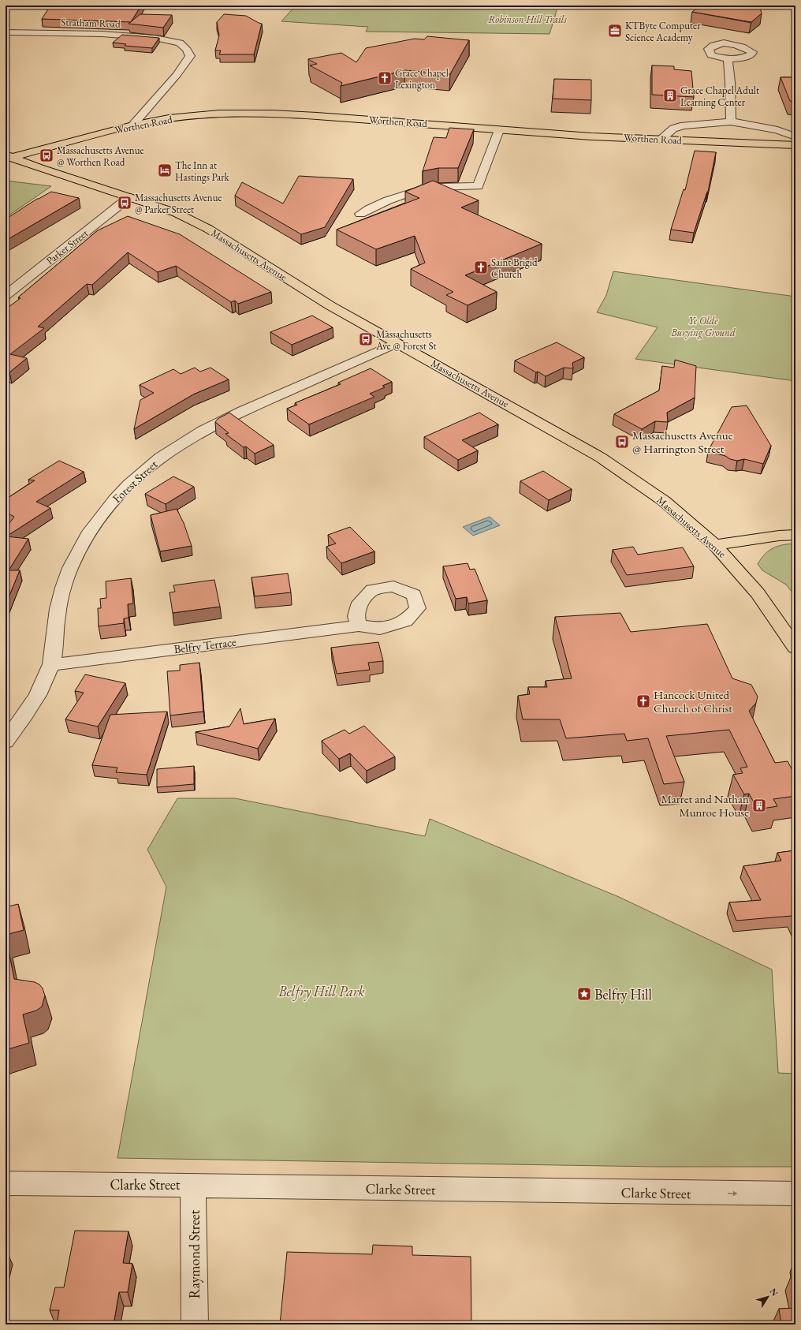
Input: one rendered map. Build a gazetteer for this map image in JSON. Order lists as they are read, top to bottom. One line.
{"streets":{"main road":["Worthen Road","Massachusetts Avenue"],"street":["Stratham Road","Parker Street","Forest Street","Belfry Terrace","Clarke Street","Raymond Street"]},"crossings":[["Stratham Road","Worthen Road"],["Worthen Road","Massachusetts Avenue"],["Parker Street","Massachusetts Avenue"],["Massachusetts Avenue","Forest Street"],["Forest Street","Belfry Terrace"],["Clarke Street","Raymond Street"]],"one_way":["Clarke Street"],"parks":["Robinson Hill Trails","Ye Olde Burying Ground","Belfry Hill Park"],"places":{"office":["KTByte Computer Science Academy"],"church":["Grace Chapel Lexington","Saint Brigid Church","Hancock United Church of Christ"],"building":["Grace Chapel Adult Learning Center","Marret and Nathan Munroe House"],"bus stop":["Massachusetts Avenue @ Worthen Road","Massachusetts Avenue @ Parker Street","Massachusetts Ave @ Forest St","Massachusetts Avenue @ Harrington Street"],"hotel":["The Inn at Hastings Park"],"place":["Belfry Hill"]},"north":"top right"}
